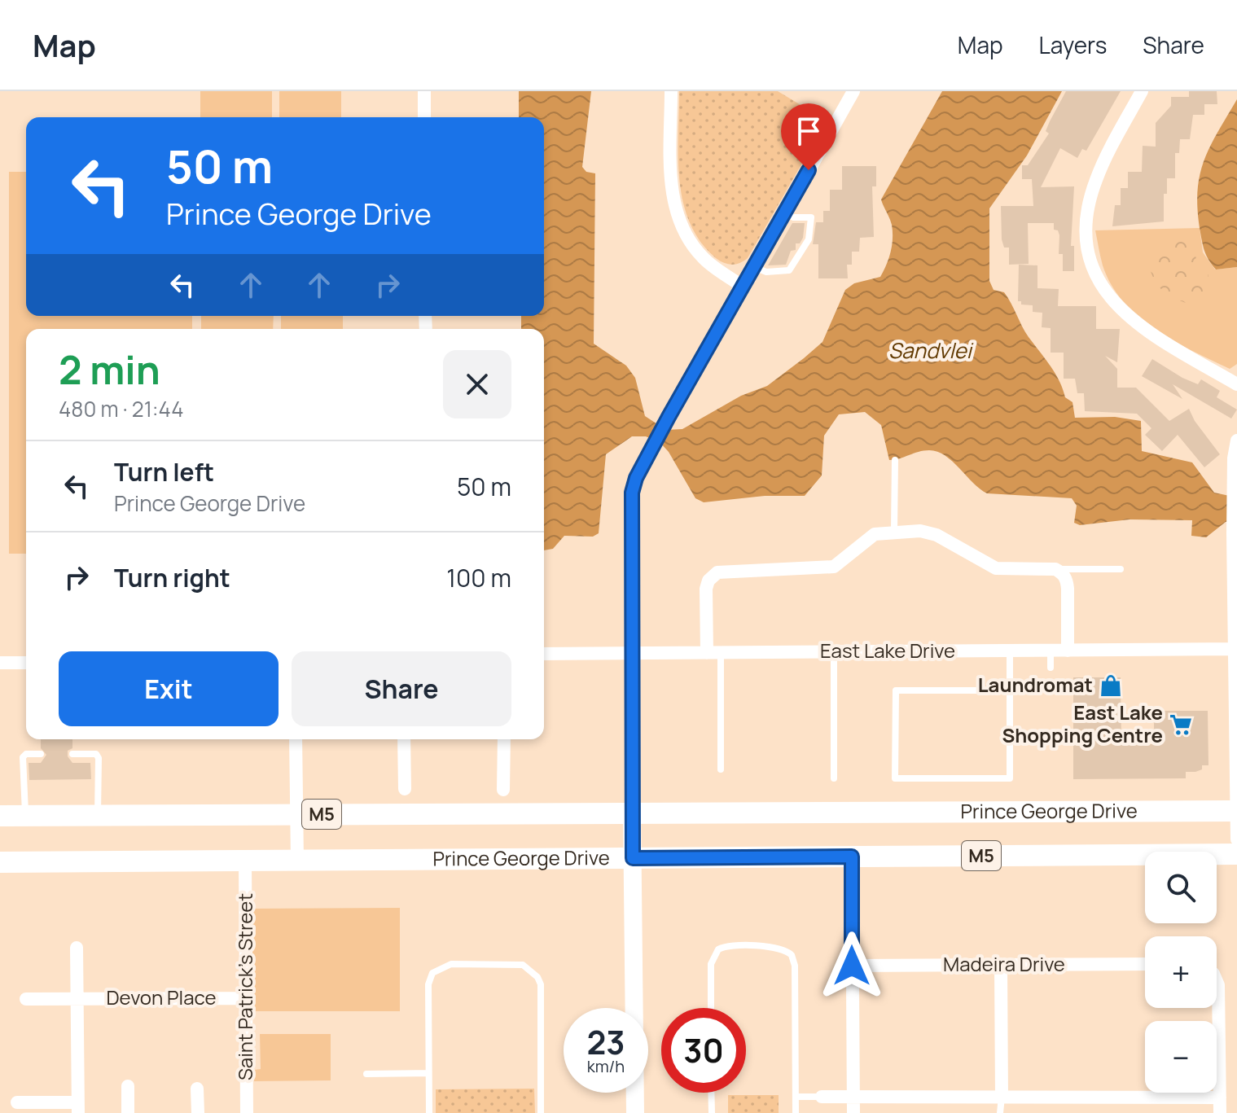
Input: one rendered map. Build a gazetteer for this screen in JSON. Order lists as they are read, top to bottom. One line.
{"streets":{"main road":["Prince George Drive","M5"],"street":["East Lake Drive","Madeira Drive","Saint Patrick's Street","Devon Place"]},"crossings":[["Prince George Drive","Saint Patrick's Street"],["Saint Patrick's Street","Devon Place"]],"water":["Sandvlei"],"places":{"shop":["Laundromat"],"supermarket":["East Lake Shopping Centre"]},"page":{"header":"Map","nav":["Map","Layers","Share"],"turn":["50 m","Prince George Drive"],"heading":["2 min","480 m · 21:44"],"list":[{"name":"Turn left","note":"Prince George Drive","value":"50 m"},{"name":"Turn right","value":"100 m"}],"buttons":["Exit","Share"],"map_buttons":["+","−"],"speed":"23 km/h","limit":"30"}}
